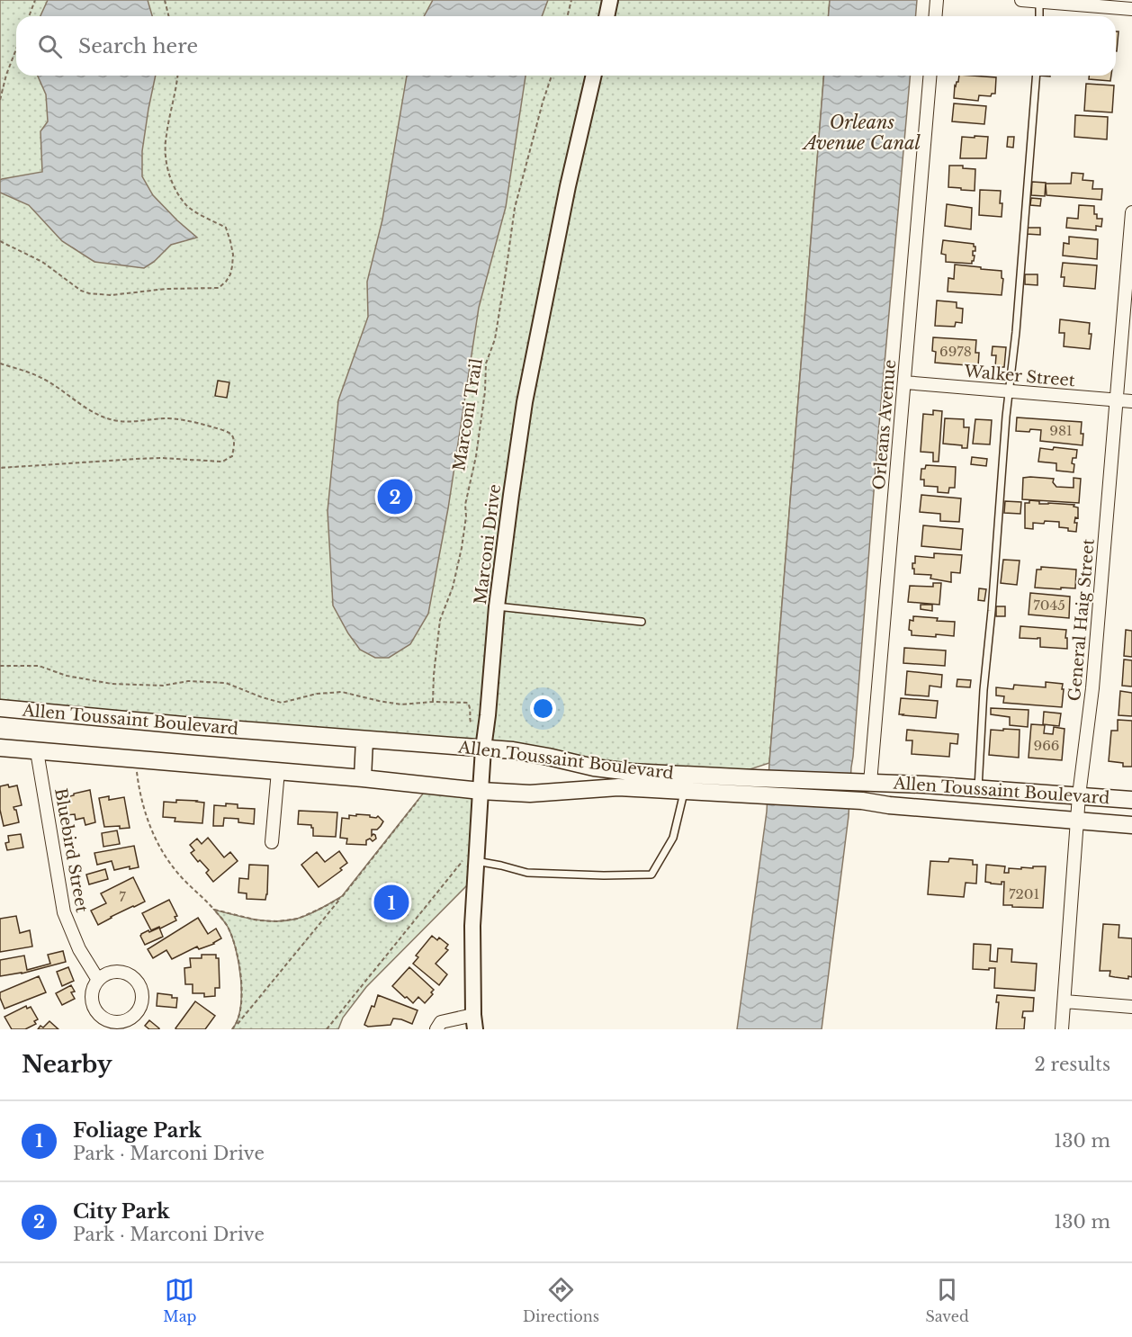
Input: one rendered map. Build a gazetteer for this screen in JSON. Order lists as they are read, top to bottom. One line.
{"streets":{"main road":["Allen Toussaint Boulevard"],"street":["Walker Street","Orleans Avenue","Marconi Drive","General Haig Street","Bluebird Street"],"path":["Marconi Trail"]},"crossings":[["Walker Street","Orleans Avenue"],["Walker Street","General Haig Street"],["Orleans Avenue","Allen Toussaint Boulevard"],["Marconi Drive","Allen Toussaint Boulevard"],["General Haig Street","Allen Toussaint Boulevard"],["Allen Toussaint Boulevard","Bluebird Street"]],"water":["Orleans Avenue Canal"],"house_numbers":["6978","981","7045","966","7201","7"],"page":{"search":"Search here","pins":["2","1"],"heading":["Nearby","2 results"],"list":[{"mark":"1","name":"Foliage Park","note":"Park · Marconi Drive","value":"130 m"},{"mark":"2","name":"City Park","note":"Park · Marconi Drive","value":"130 m"}],"nav":["Map","Directions","Saved"]}}
